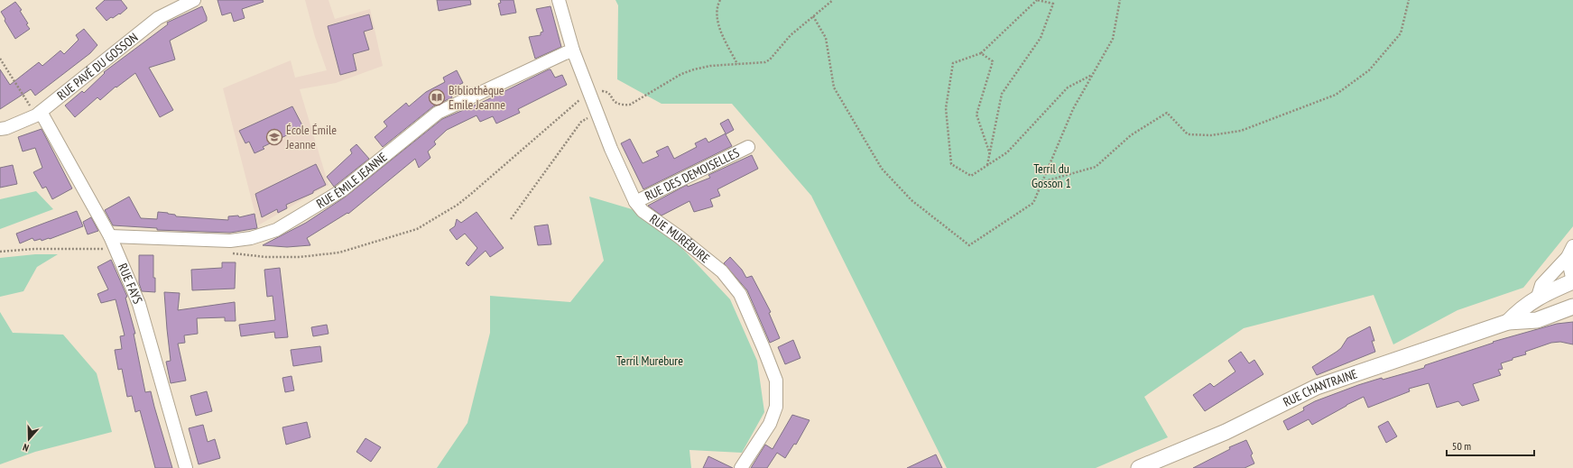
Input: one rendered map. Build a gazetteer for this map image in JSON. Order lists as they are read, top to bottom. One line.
{"streets":{"street":["RUE PAVÉ DU GOSSON","RUE DES DEMOISELLES","RUE ÉMILE JEANNE","RUE MURÉBURE","RUE FAYS","RUE CHANTRAINE"]},"crossings":[["RUE PAVÉ DU GOSSON","RUE FAYS"],["RUE DES DEMOISELLES","RUE MURÉBURE"],["RUE ÉMILE JEANNE","RUE MURÉBURE"],["RUE ÉMILE JEANNE","RUE FAYS"]],"parks":["Terril du Gosson 1","Terril Murebure"],"places":{"library":["Bibliothèque Emile Jeanne"],"school or university":["École Émile Jeanne"]},"scale_bar":"50 m","north":"bottom"}
